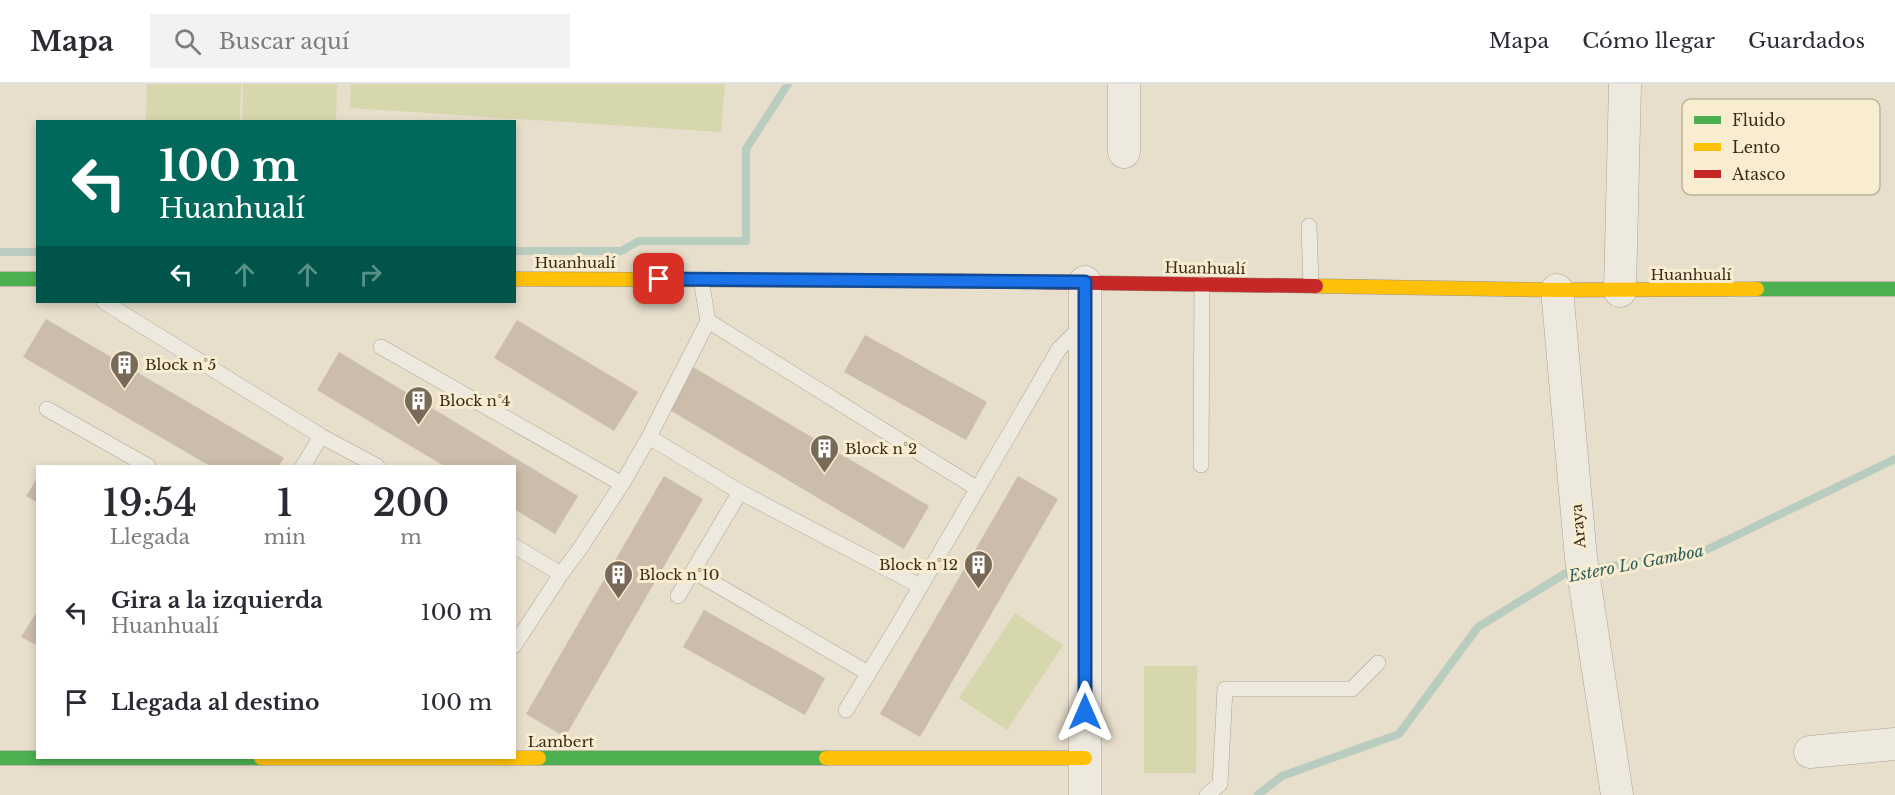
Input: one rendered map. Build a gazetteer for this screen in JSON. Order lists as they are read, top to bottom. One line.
{"streets":{"street":["Huanhualí","Araya","Lambert"]},"crossings":[["Huanhualí","Araya"]],"water":["Estero Lo Gamboa"],"places":{"building":["Block n°5","Block n°4","Block n°2","Block n°12","Block n°10"]},"legend":["Fluido","Lento","Atasco"],"page":{"header":"Mapa","search":"Buscar aquí","nav":["Mapa","Cómo llegar","Guardados"],"turn":["100 m","Huanhualí"],"eta":["19:54","Llegada","1","min","200","m"],"list":[{"name":"Gira a la izquierda","note":"Huanhualí","value":"100 m"},{"name":"Llegada al destino","value":"100 m"}]}}
